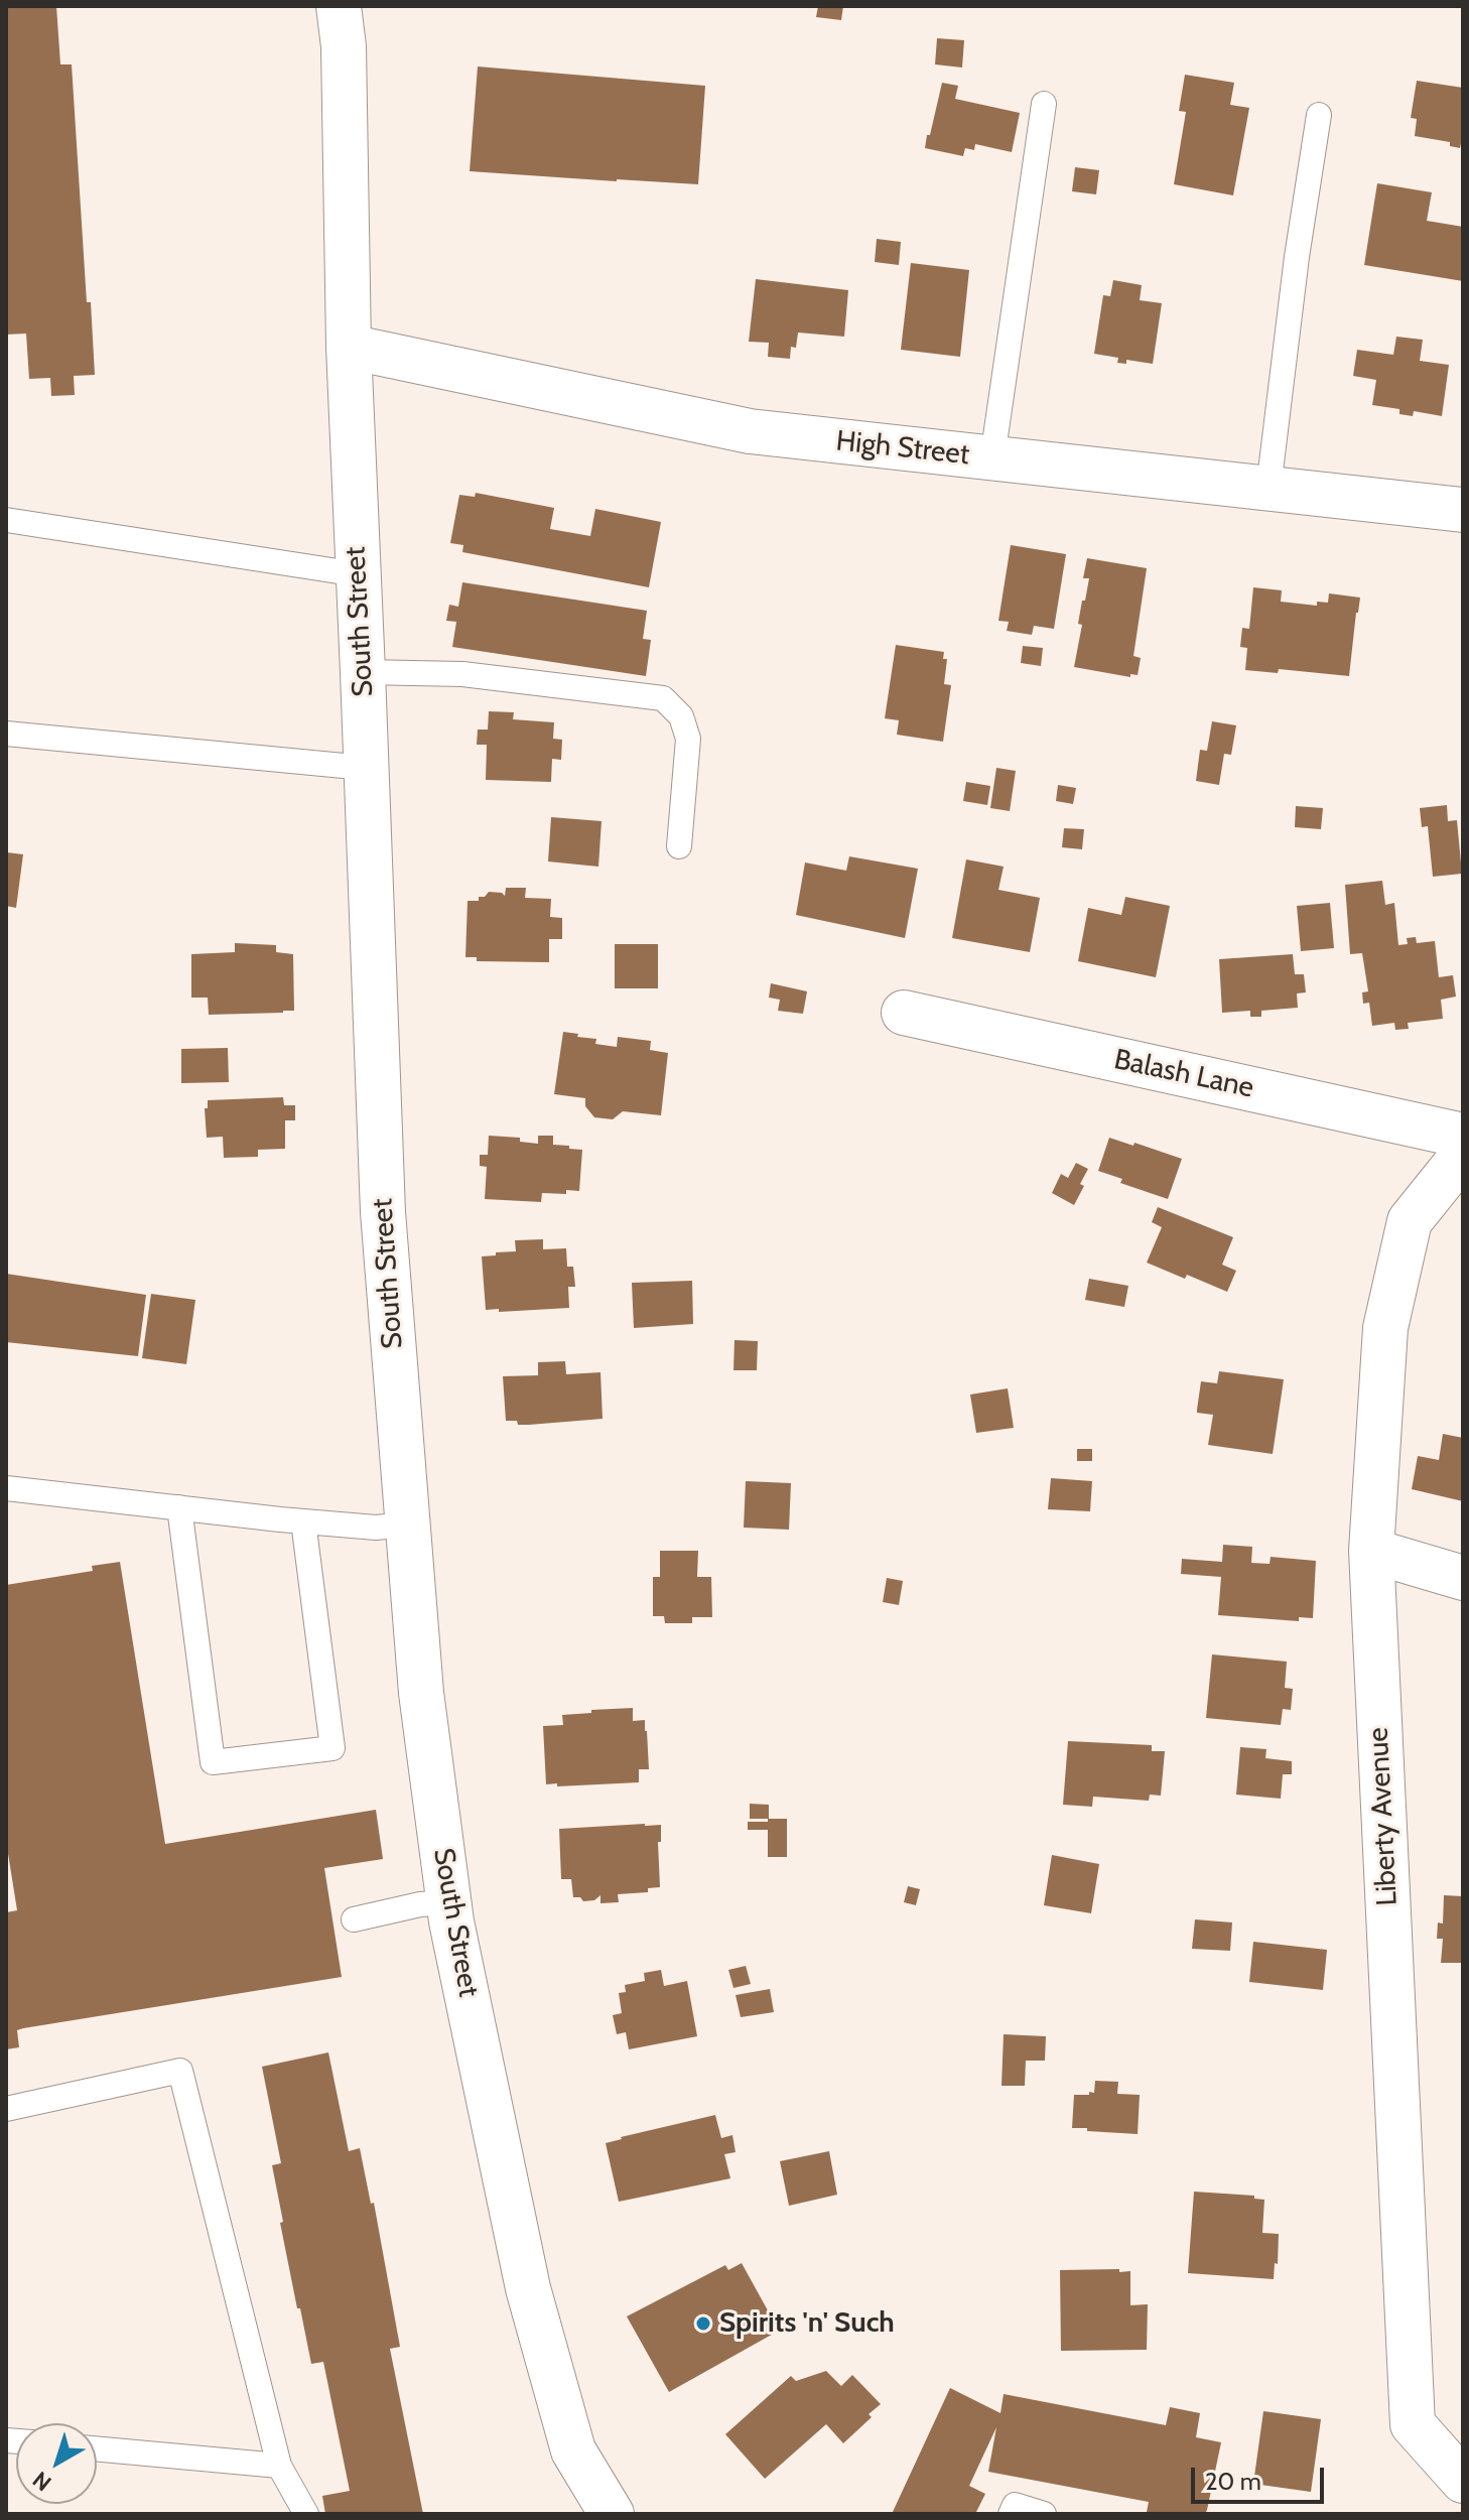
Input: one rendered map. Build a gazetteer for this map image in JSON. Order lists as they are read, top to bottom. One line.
{"streets":{"street":["High Street","South Street","Balash Lane","Liberty Avenue"]},"crossings":[["High Street","South Street"]],"places":["Spirits 'n' Such"],"scale_bar":"20 m","north":"bottom left"}
